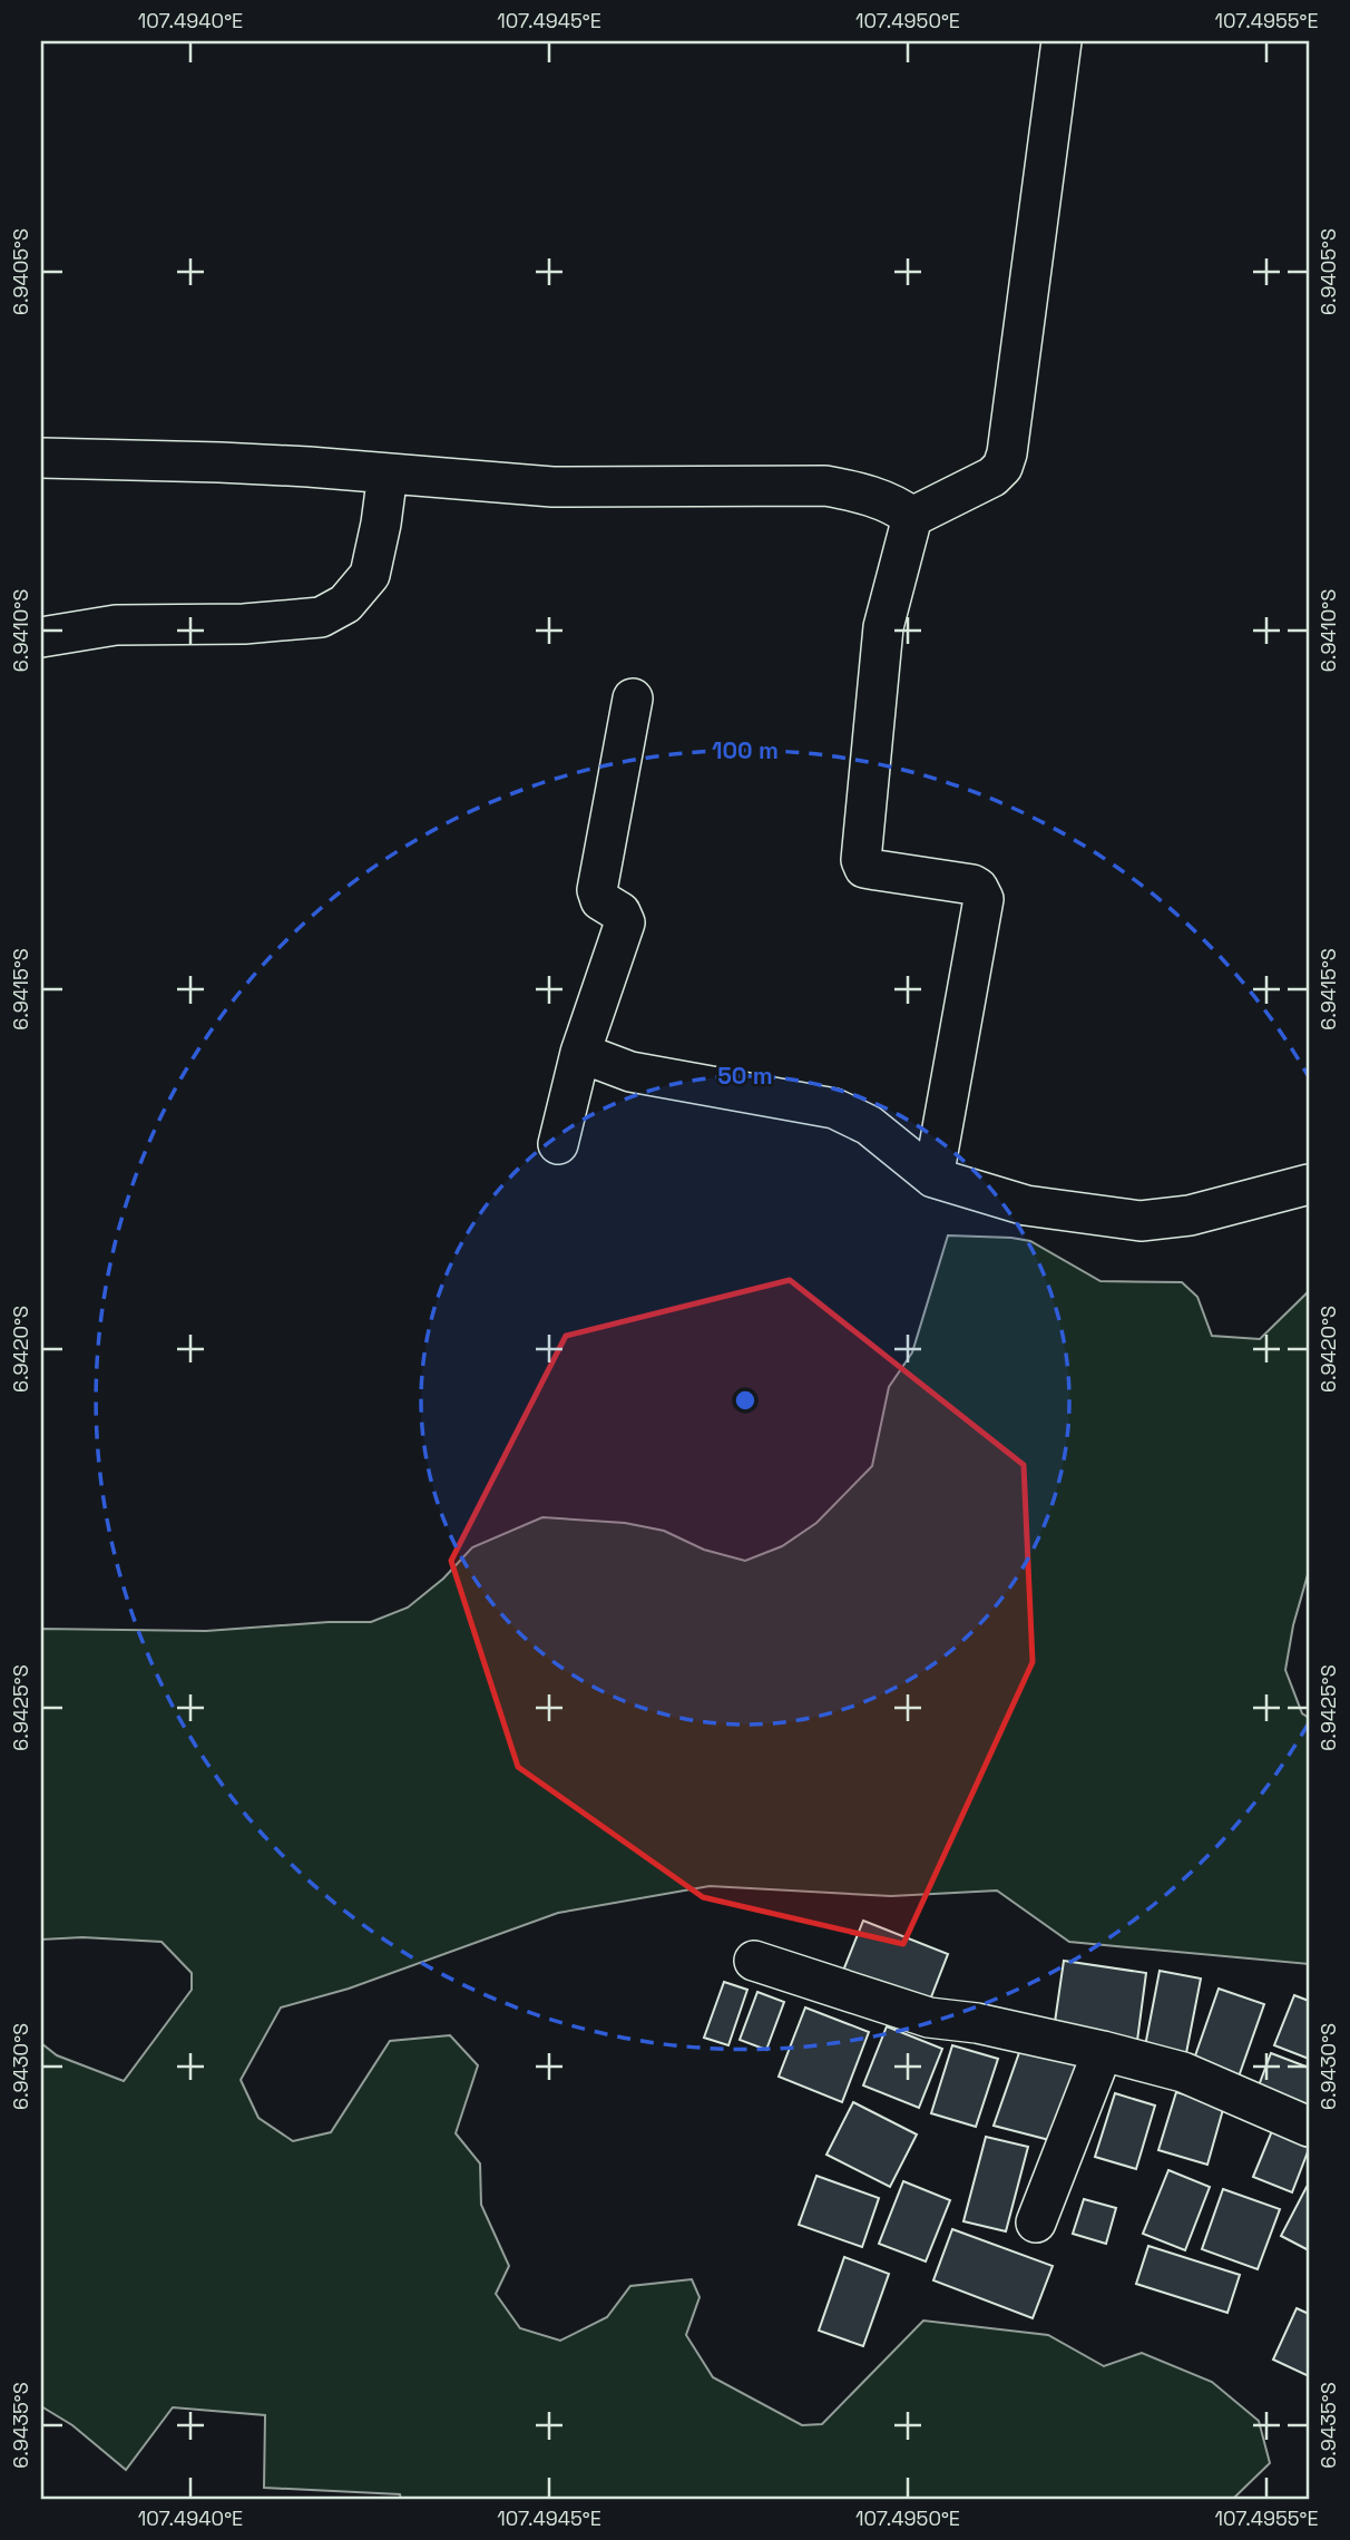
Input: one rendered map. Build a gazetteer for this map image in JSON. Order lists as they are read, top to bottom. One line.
{"coordinates":["107.4940°E","107.4945°E","107.4950°E","107.4955°E","6.9405°S","6.9410°S","6.9415°S","6.9420°S","6.9425°S","6.9430°S","6.9435°S"],"rings":["100 m","50 m"]}
